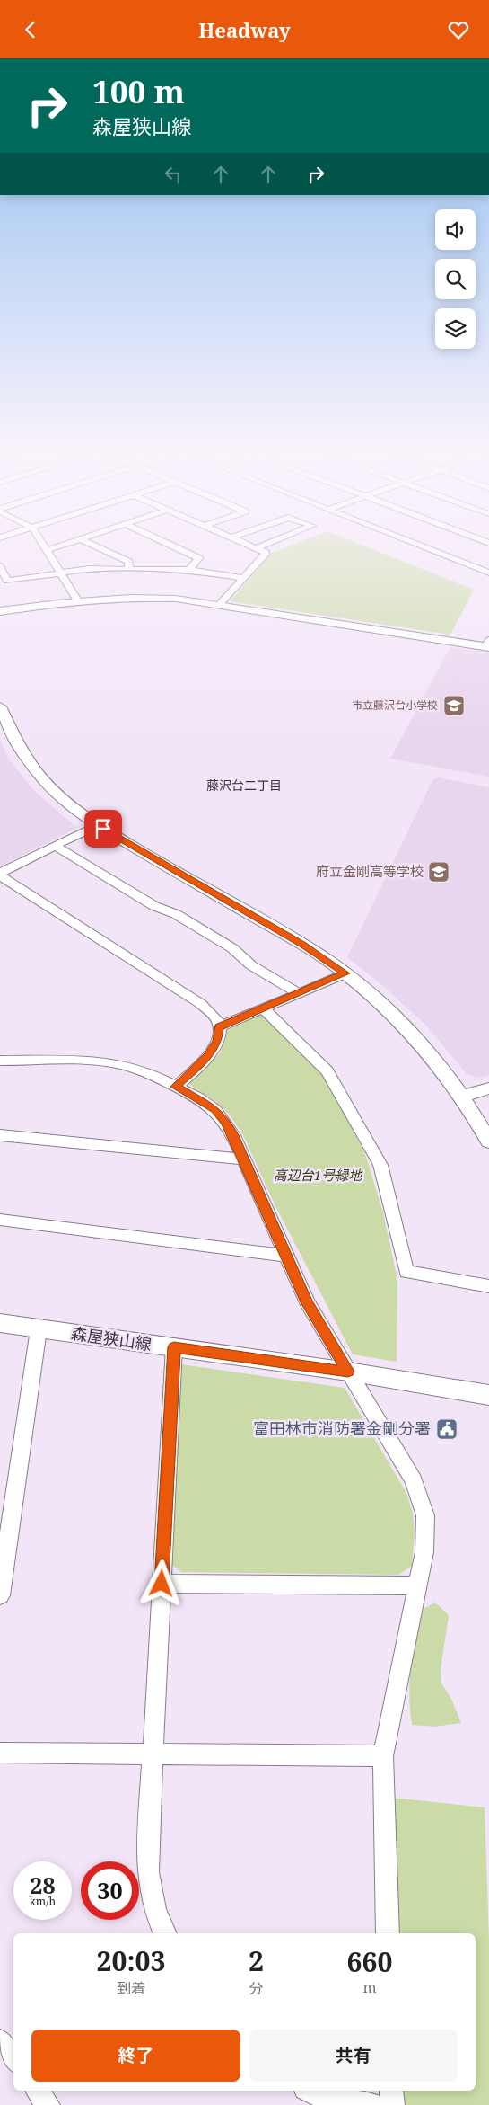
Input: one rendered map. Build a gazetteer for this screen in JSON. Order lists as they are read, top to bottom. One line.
{"streets":{"main road":["森屋狭山線"]},"districts":["藤沢台二丁目"],"parks":["高辺台1号緑地"],"places":{"school or university":["市立藤沢台小学校","府立金剛高等学校"],"public building":["富田林市消防署金剛分署"]},"page":{"header":"Headway","turn":["100 m","森屋狭山線"],"speed":"28 km/h","limit":"30","eta":["20:03","到着","2","分","660","m"],"buttons":["終了","共有"]}}
